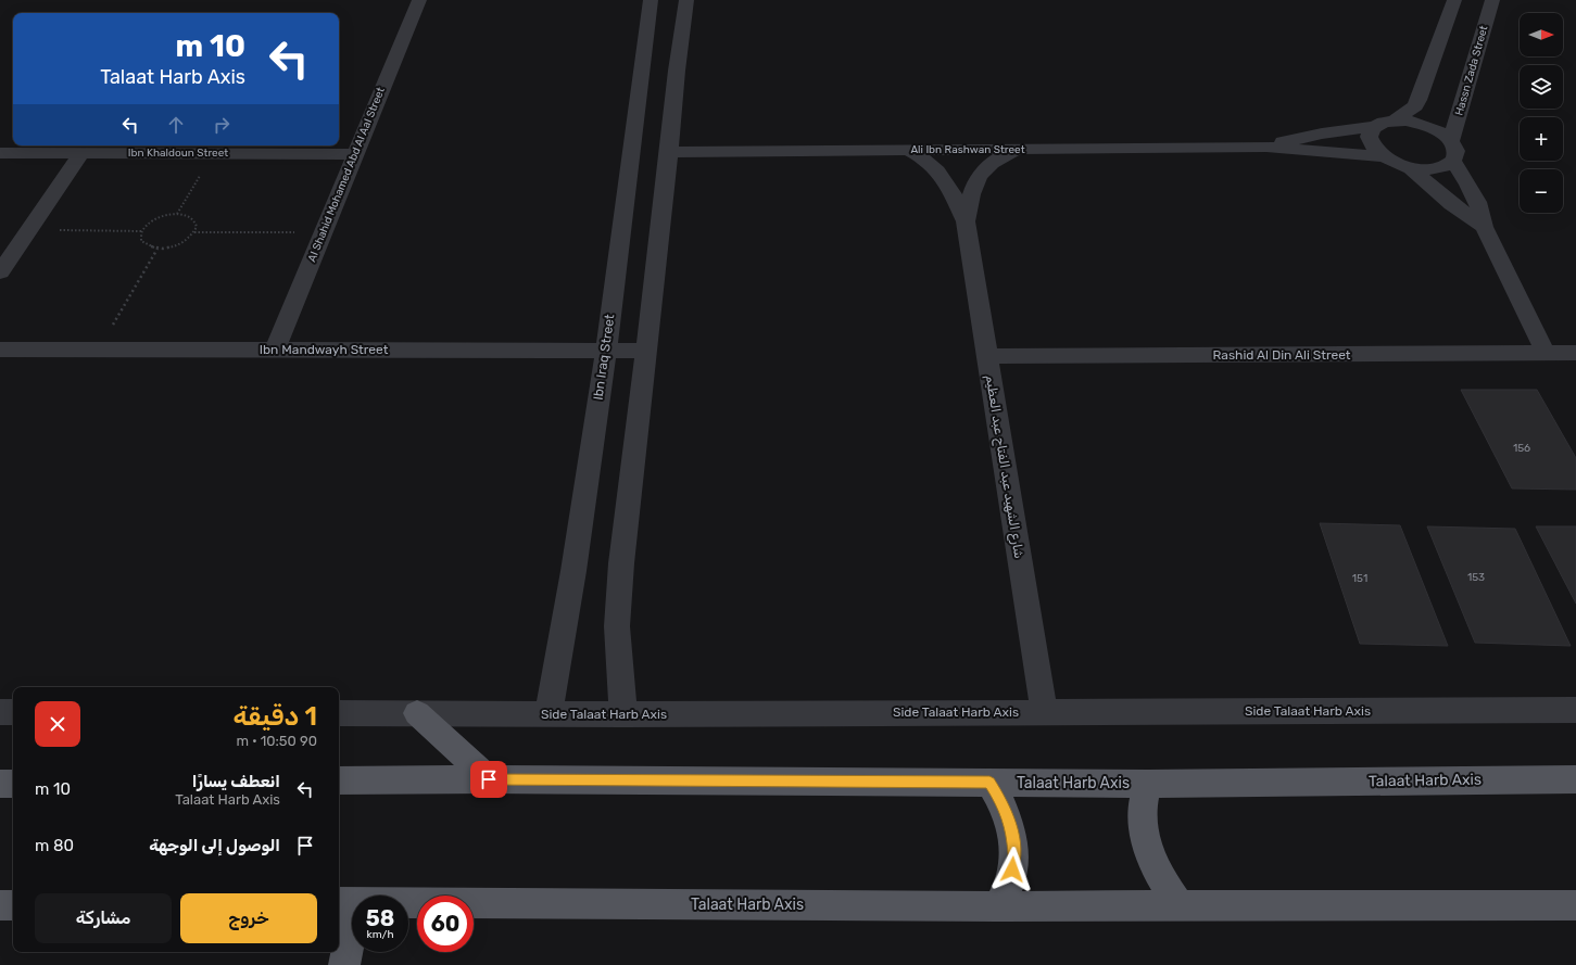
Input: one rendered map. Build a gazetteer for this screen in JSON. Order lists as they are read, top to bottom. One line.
{"streets":{"main road":["Talaat Harb Axis"],"street":["Hassn Zada Street","Ali Ibn Rashwan Street","Ibn Khaldoun Street","Al Shahid Mohamed Abd Al Aal Street","Ibn Mandwayh Street","Rashid Al Din Ali Street","Ibn Iraq Street","شارع الشهيد عبد الفتاح عبد العظيم","Side Talaat Harb Axis"]},"crossings":[["Ali Ibn Rashwan Street","شارع الشهيد عبد الفتاح عبد العظيم"],["Ibn Khaldoun Street","Al Shahid Mohamed Abd Al Aal Street"],["Al Shahid Mohamed Abd Al Aal Street","Ibn Mandwayh Street"],["Ibn Mandwayh Street","Ibn Iraq Street"],["Rashid Al Din Ali Street","شارع الشهيد عبد الفتاح عبد العظيم"],["Ibn Iraq Street","Side Talaat Harb Axis"],["شارع الشهيد عبد الفتاح عبد العظيم","Side Talaat Harb Axis"]],"house_numbers":["156","153","151"],"north":"right","page":{"map_buttons":["+","−"],"turn":["10 m","Talaat Harb Axis"],"heading":["1 دقيقة","90 m · 10:50"],"list":[{"name":"انعطف يسارًا","note":"Talaat Harb Axis","value":"10 m"},{"name":"الوصول إلى الوجهة","value":"80 m"}],"buttons":["خروج","مشاركة"],"speed":"58 km/h","limit":"60"}}
